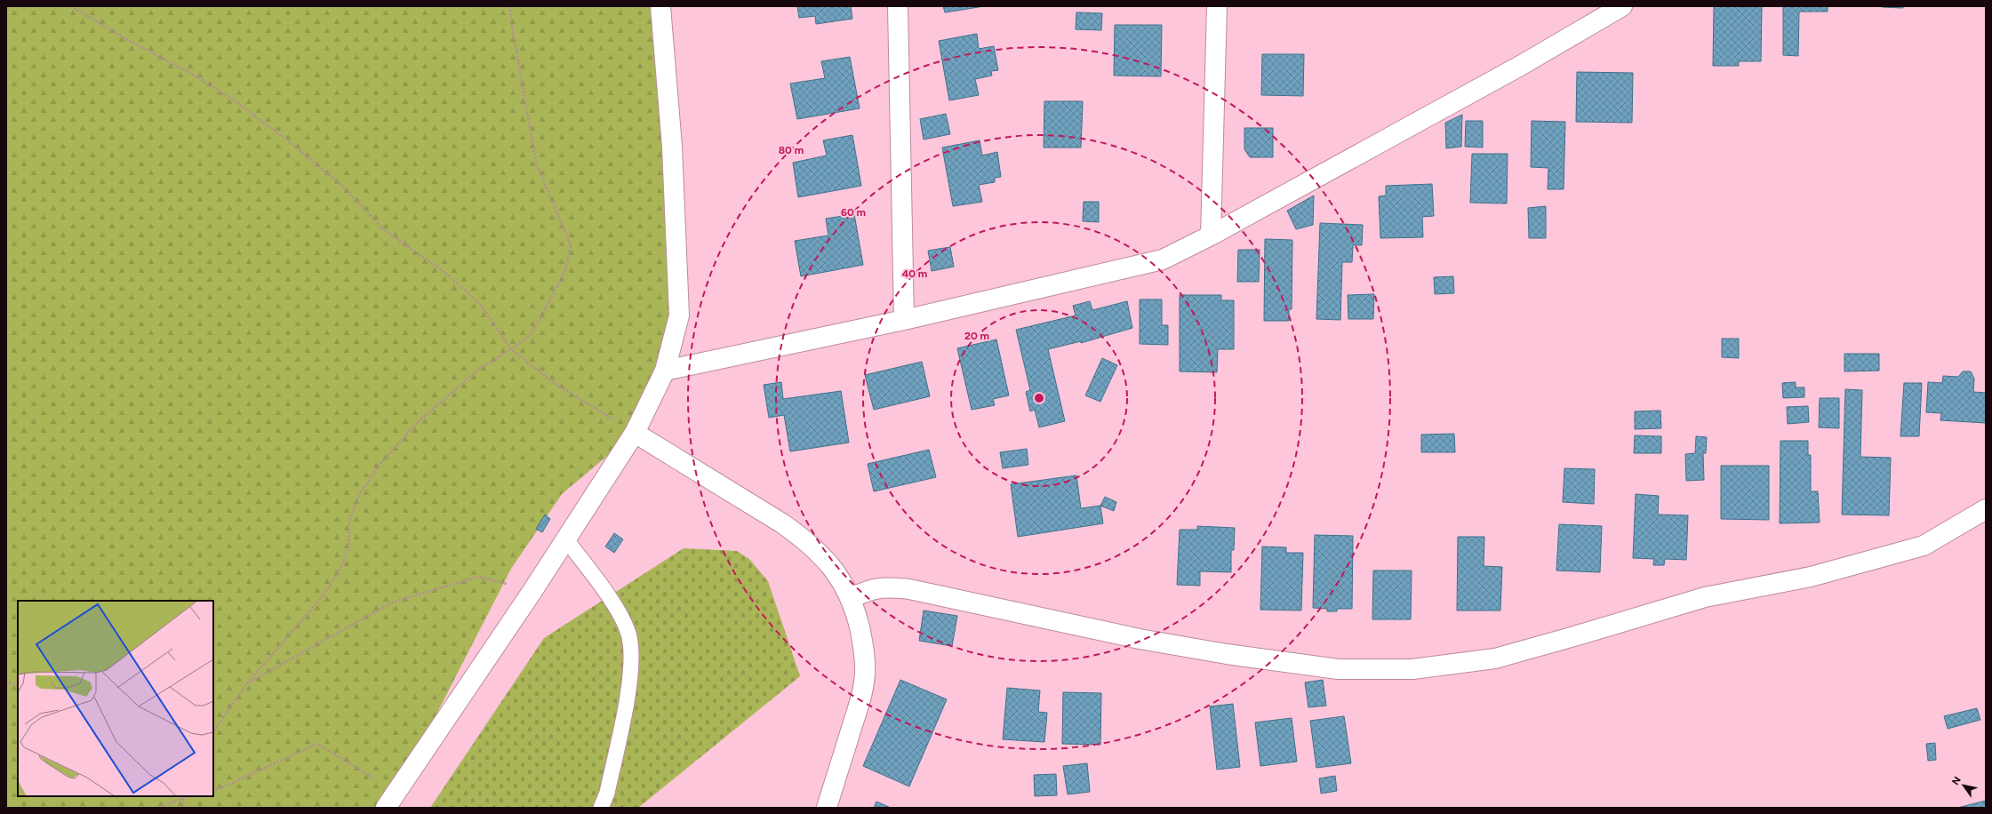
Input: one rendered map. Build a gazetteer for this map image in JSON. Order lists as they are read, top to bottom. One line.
{"north":"top left","rings":["80 m","60 m","40 m","20 m"]}
